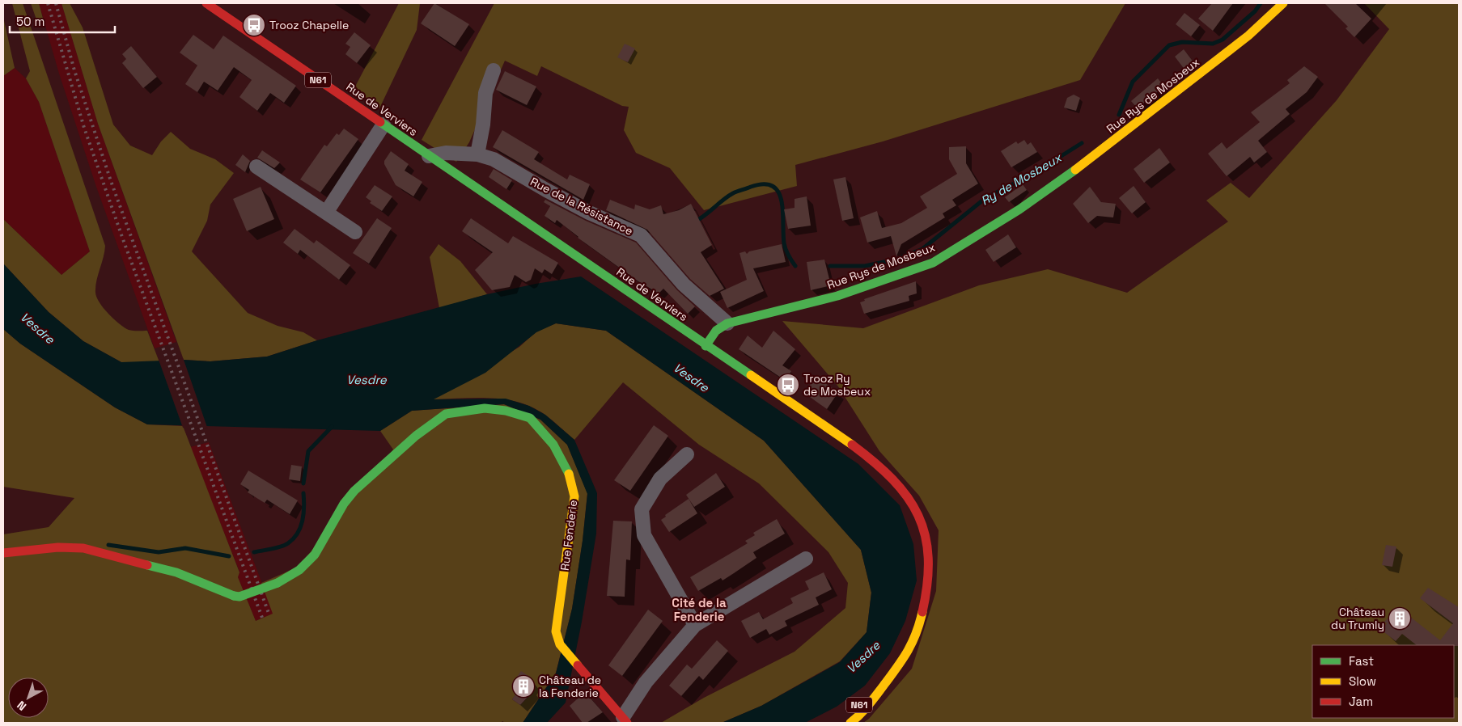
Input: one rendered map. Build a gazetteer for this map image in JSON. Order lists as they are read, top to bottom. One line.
{"streets":{"main road":["N61","Rue Rys de Mosbeux","Rue de Verviers","Rue Fenderie"],"street":["Rue de la Résistance"]},"crossings":[["Rue Rys de Mosbeux","Rue de Verviers"],["Rue Rys de Mosbeux","Rue de la Résistance"],["Rue de Verviers","Rue de la Résistance"]],"districts":["Cité de la Fenderie"],"water":["Ry de Mosbeux","Vesdre"],"places":{"bus stop":["Trooz Chapelle","Trooz Ry de Mosbeux"],"building":["Château du Trumly","Château de la Fenderie"]},"legend":["Fast","Slow","Jam"],"scale_bar":"50 m","north":"bottom left"}
